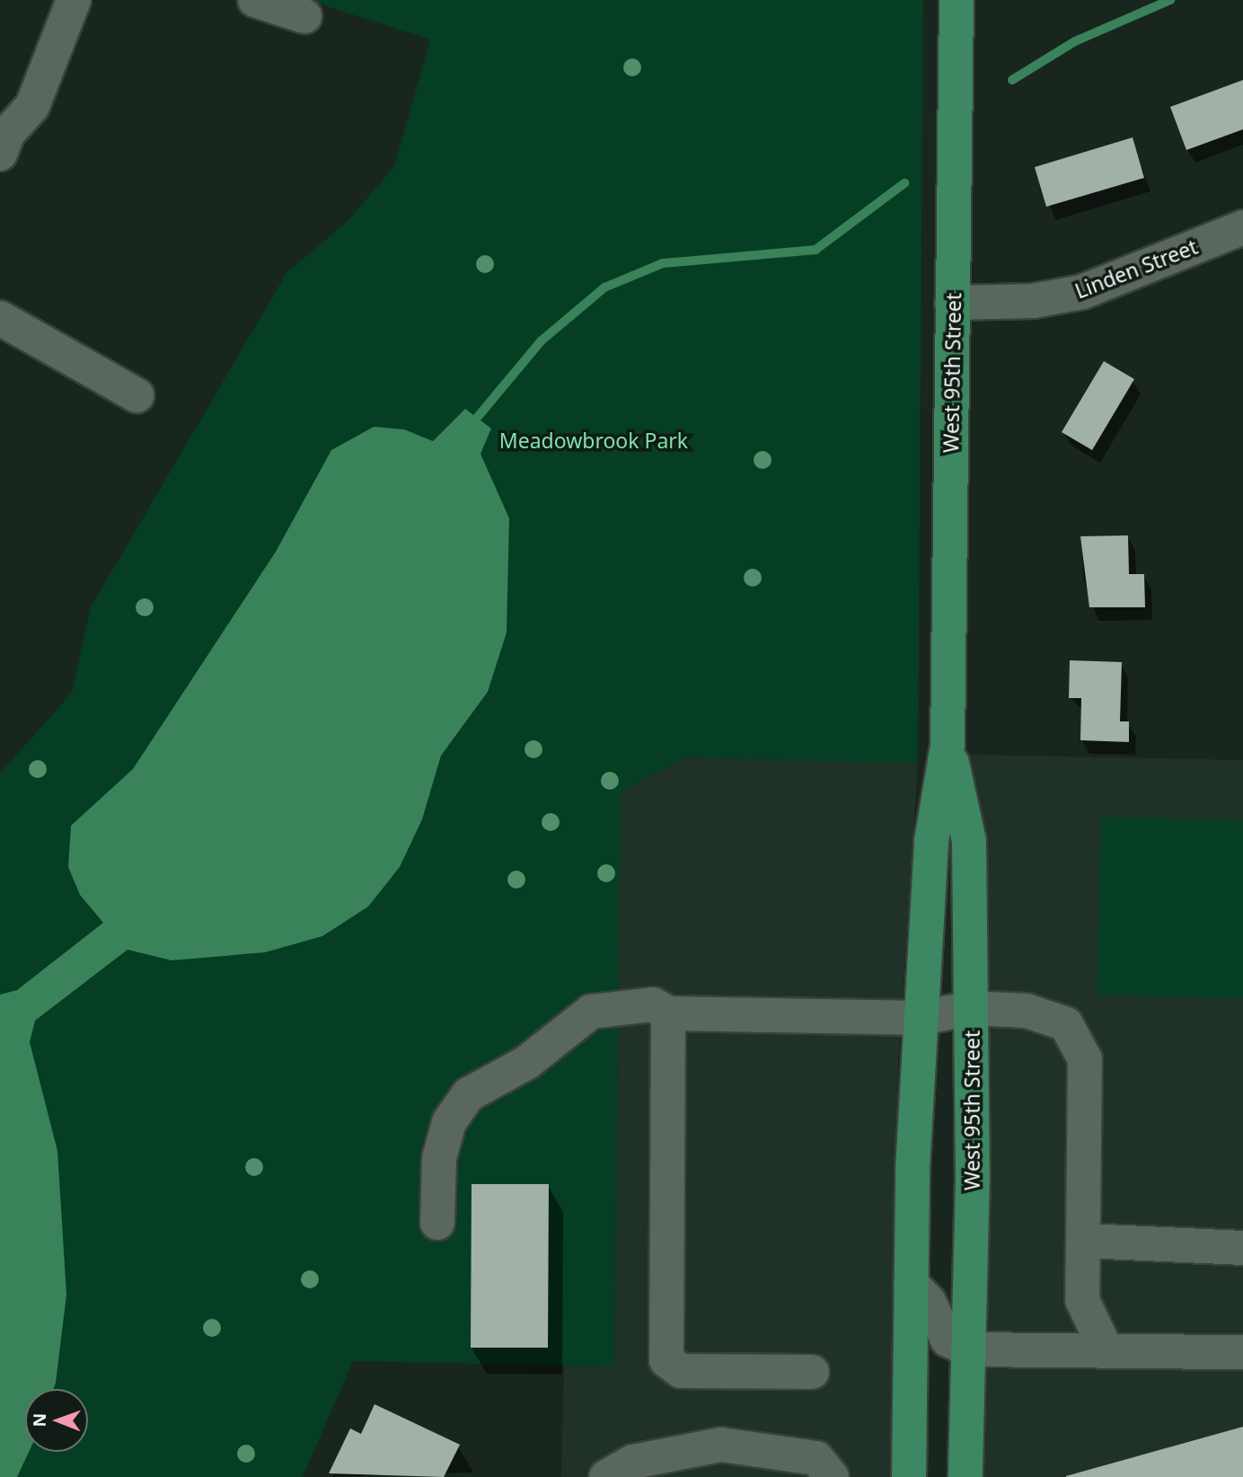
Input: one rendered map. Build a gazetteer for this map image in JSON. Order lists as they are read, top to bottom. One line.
{"streets":{"main road":["West 95th Street"],"street":["Linden Street"]},"crossings":[["Linden Street","West 95th Street"]],"parks":["Meadowbrook Park"],"north":"left"}
